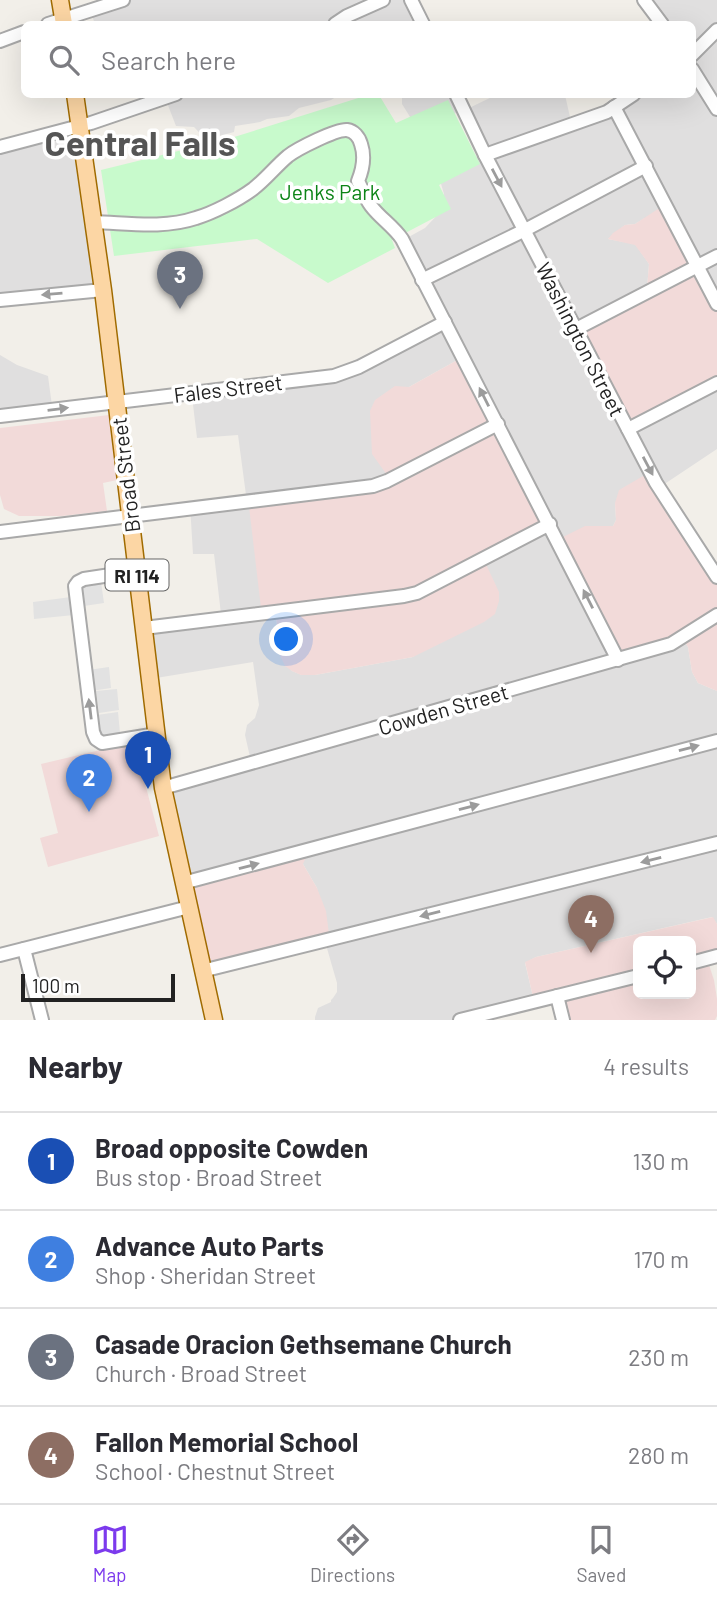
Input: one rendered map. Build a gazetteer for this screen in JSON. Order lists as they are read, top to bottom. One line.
{"streets":{"main road":["Broad Street","RI 114"],"street":["Washington Street","Fales Street","Cowden Street"]},"crossings":[["Fales Street","Broad Street"],["Broad Street","Cowden Street"]],"one_way":["Washington Street"],"districts":["Central Falls"],"parks":["Jenks Park"],"scale_bar":"100 m","page":{"search":"Search here","pins":["3","1","2","4"],"scale":"100 m","heading":["Nearby","4 results"],"list":[{"mark":"1","name":"Broad opposite Cowden","note":"Bus stop · Broad Street","value":"130 m"},{"mark":"2","name":"Advance Auto Parts","note":"Shop · Sheridan Street","value":"170 m"},{"mark":"3","name":"Casade Oracion Gethsemane Church","note":"Church · Broad Street","value":"230 m"},{"mark":"4","name":"Fallon Memorial School","note":"School · Chestnut Street","value":"280 m"}],"nav":["Map","Directions","Saved"]}}
